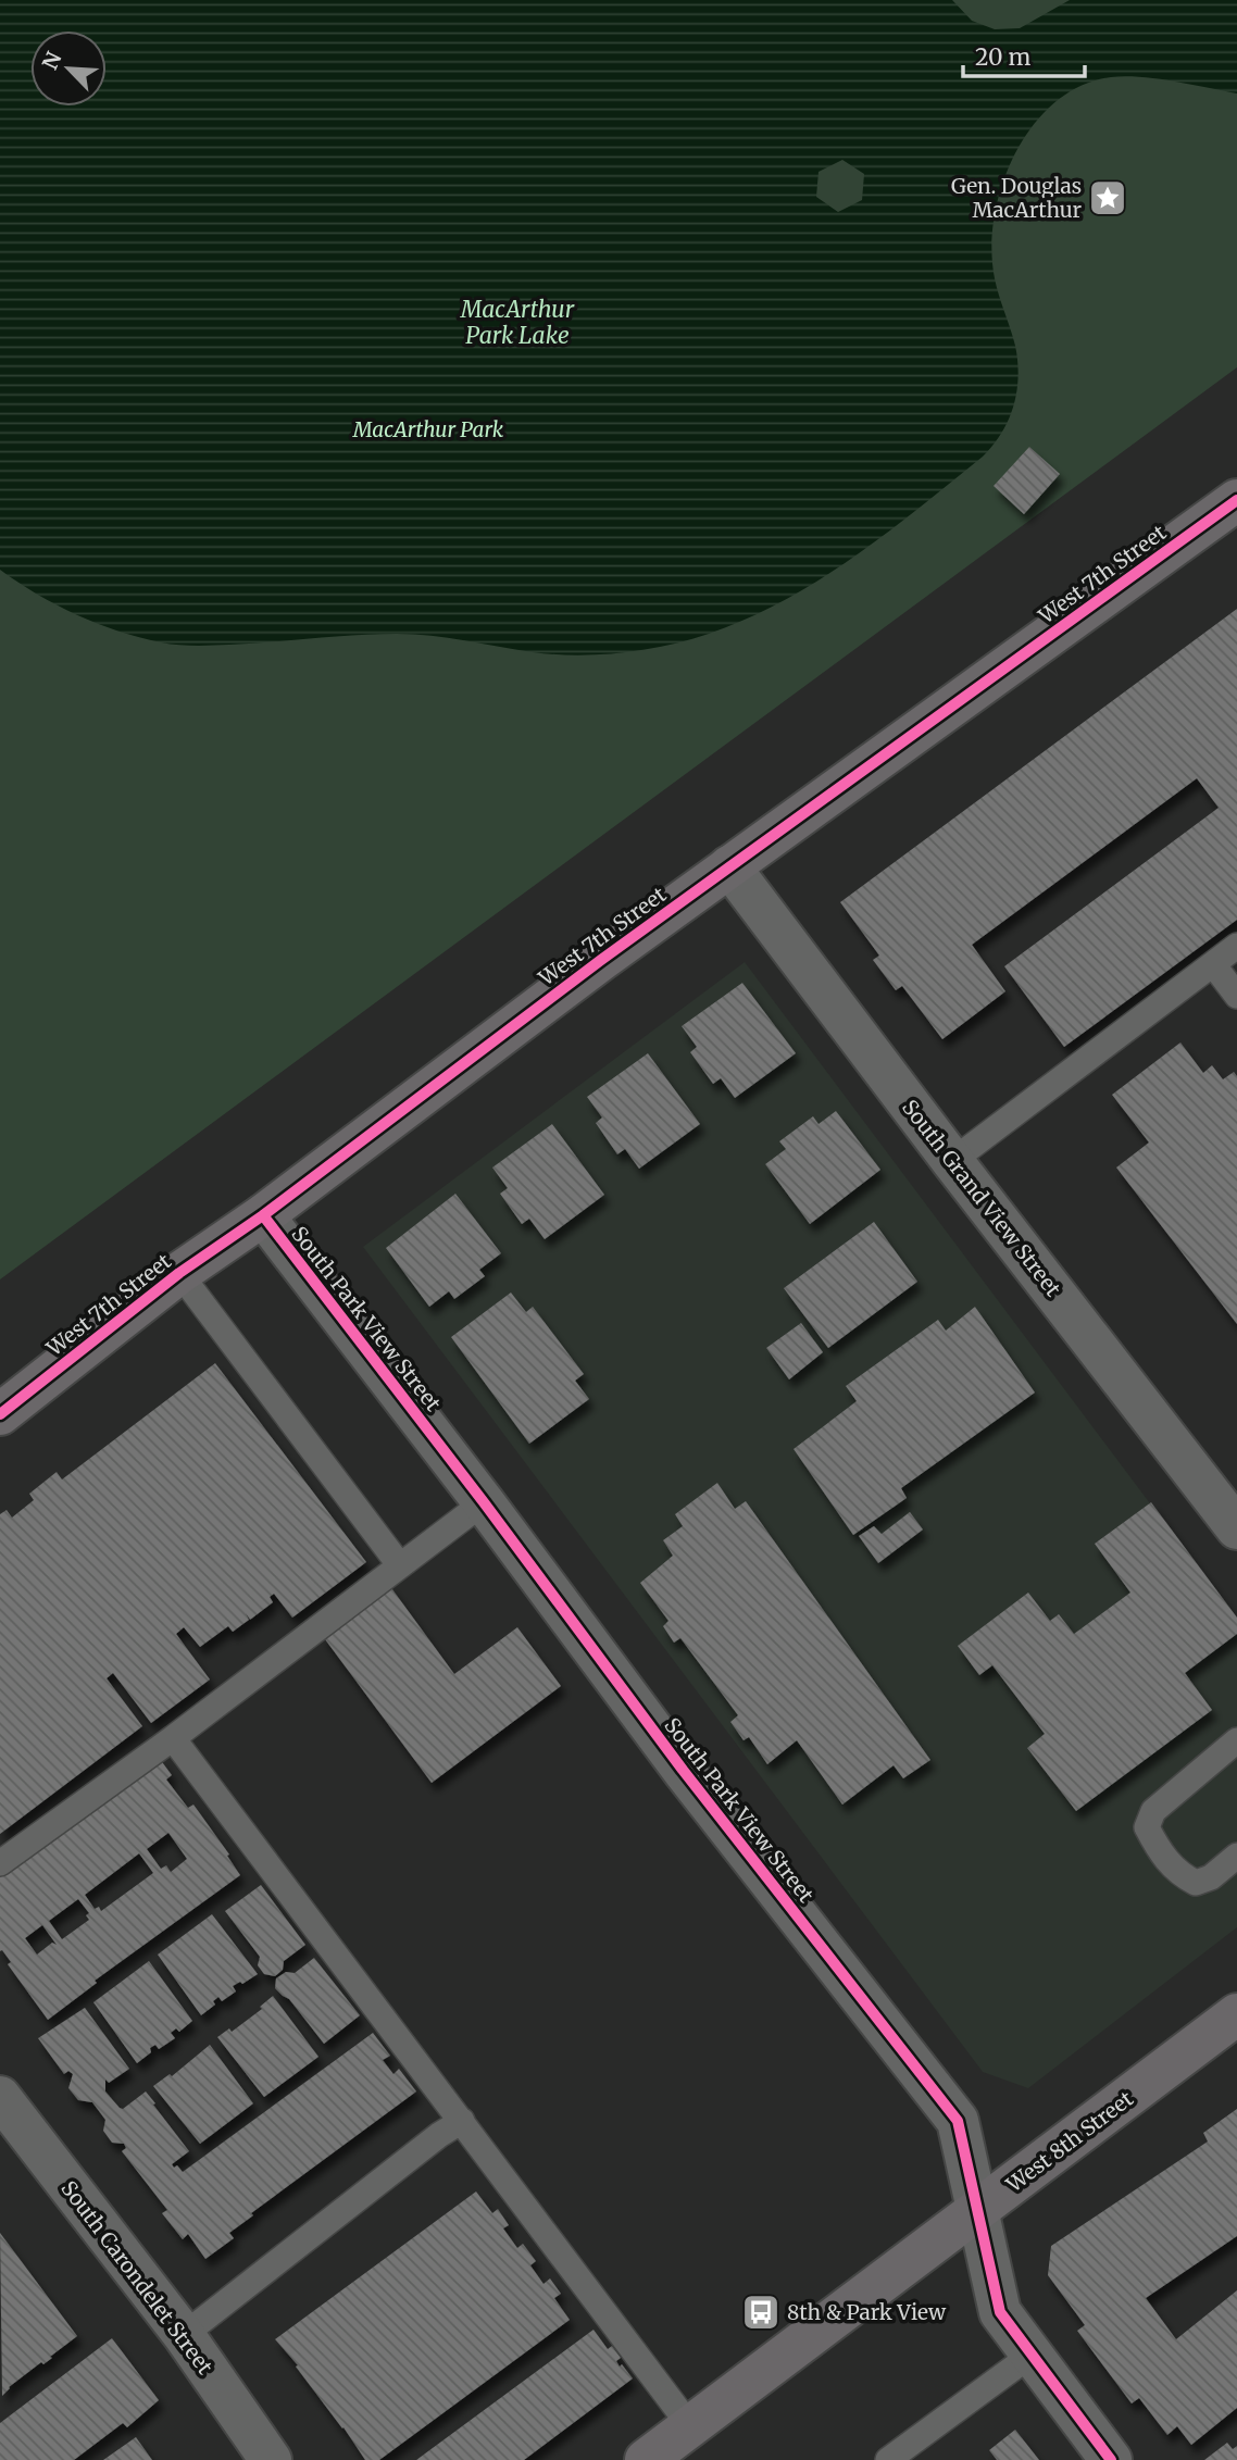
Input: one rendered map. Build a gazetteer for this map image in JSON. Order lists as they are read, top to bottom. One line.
{"streets":{"street":["West 7th Street","South Grand View Street","South Park View Street","West 8th Street","South Carondelet Street"]},"crossings":[["West 7th Street","South Grand View Street"],["West 7th Street","South Park View Street"],["South Park View Street","West 8th Street"]],"water":["MacArthur Park Lake"],"parks":["MacArthur Park"],"places":{"place":["Gen. Douglas MacArthur"],"bus stop":["8th & Park View"]},"scale_bar":"20 m","north":"top left"}
